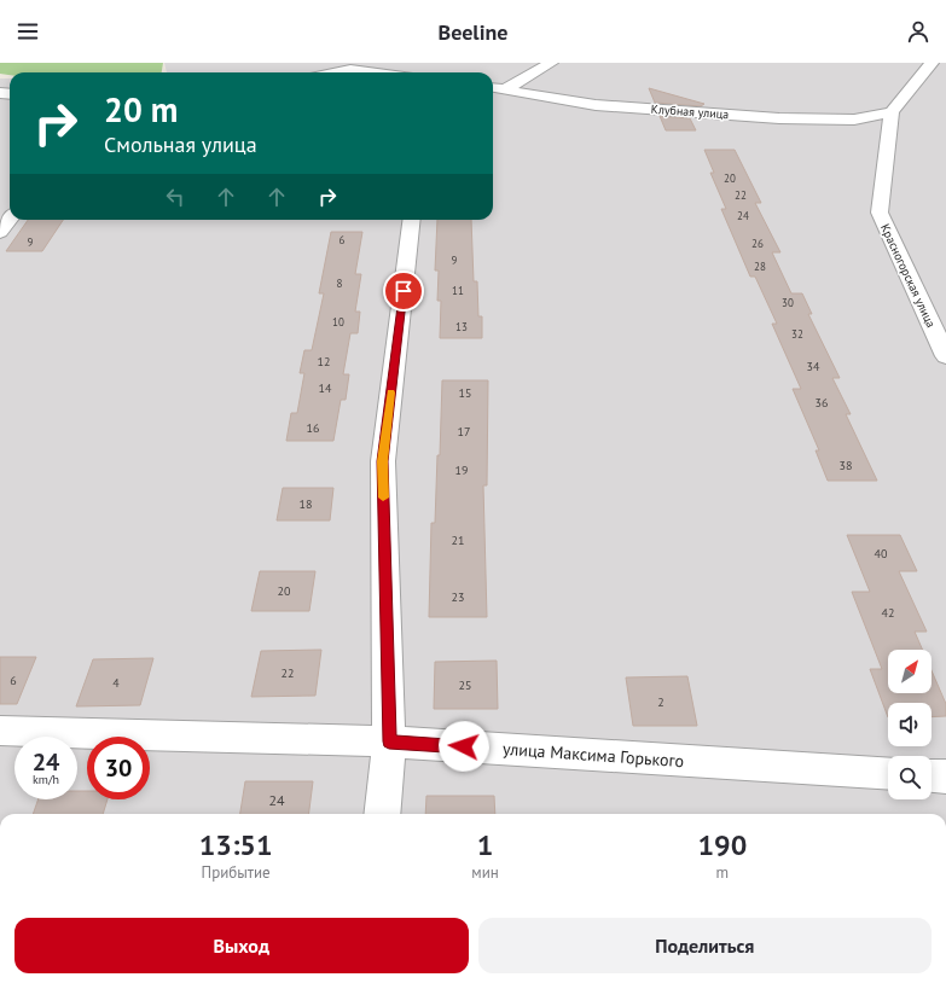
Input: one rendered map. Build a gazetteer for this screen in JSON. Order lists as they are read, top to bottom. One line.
{"streets":{"street":["Клубная улица","Красногорская улица","улица Максима Горького"]},"crossings":[["Клубная улица","Красногорская улица"]],"house_numbers":["20","22","24","6","9","26","9","28","8","11","30","10","13","32","12","34","14","15","36","16","17","38","19","18","21","40","20","23","42","22","6","4","25","2","24"],"north":"top right","page":{"header":"Beeline","turn":["20 m","Смольная улица"],"speed":"24 km/h","limit":"30","eta":["13:51","Прибытие","1","мин","190","m"],"buttons":["Выход","Поделиться"]}}
